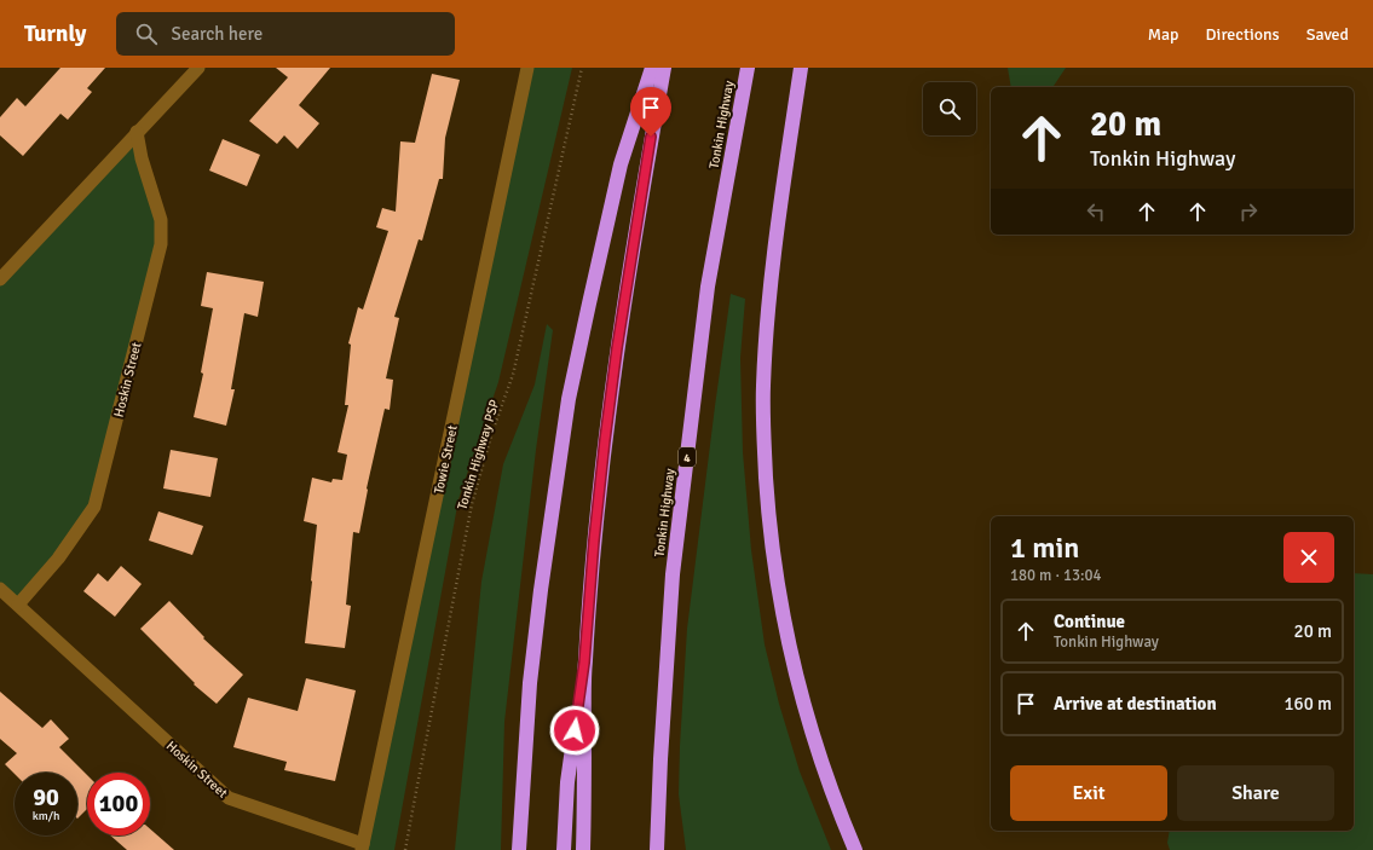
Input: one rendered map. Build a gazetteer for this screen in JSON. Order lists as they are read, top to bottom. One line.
{"streets":{"highway":["Tonkin Highway","4"],"street":["Hoskin Street","Towie Street"],"path":["Tonkin Highway PSP"]},"crossings":[["Hoskin Street","Towie Street"]],"page":{"header":"Turnly","search":"Search here","nav":["Map","Directions","Saved"],"turn":["20 m","Tonkin Highway"],"heading":["1 min","180 m · 13:04"],"list":[{"name":"Continue","note":"Tonkin Highway","value":"20 m"},{"name":"Arrive at destination","value":"160 m"}],"buttons":["Exit","Share"],"speed":"90 km/h","limit":"100"}}
